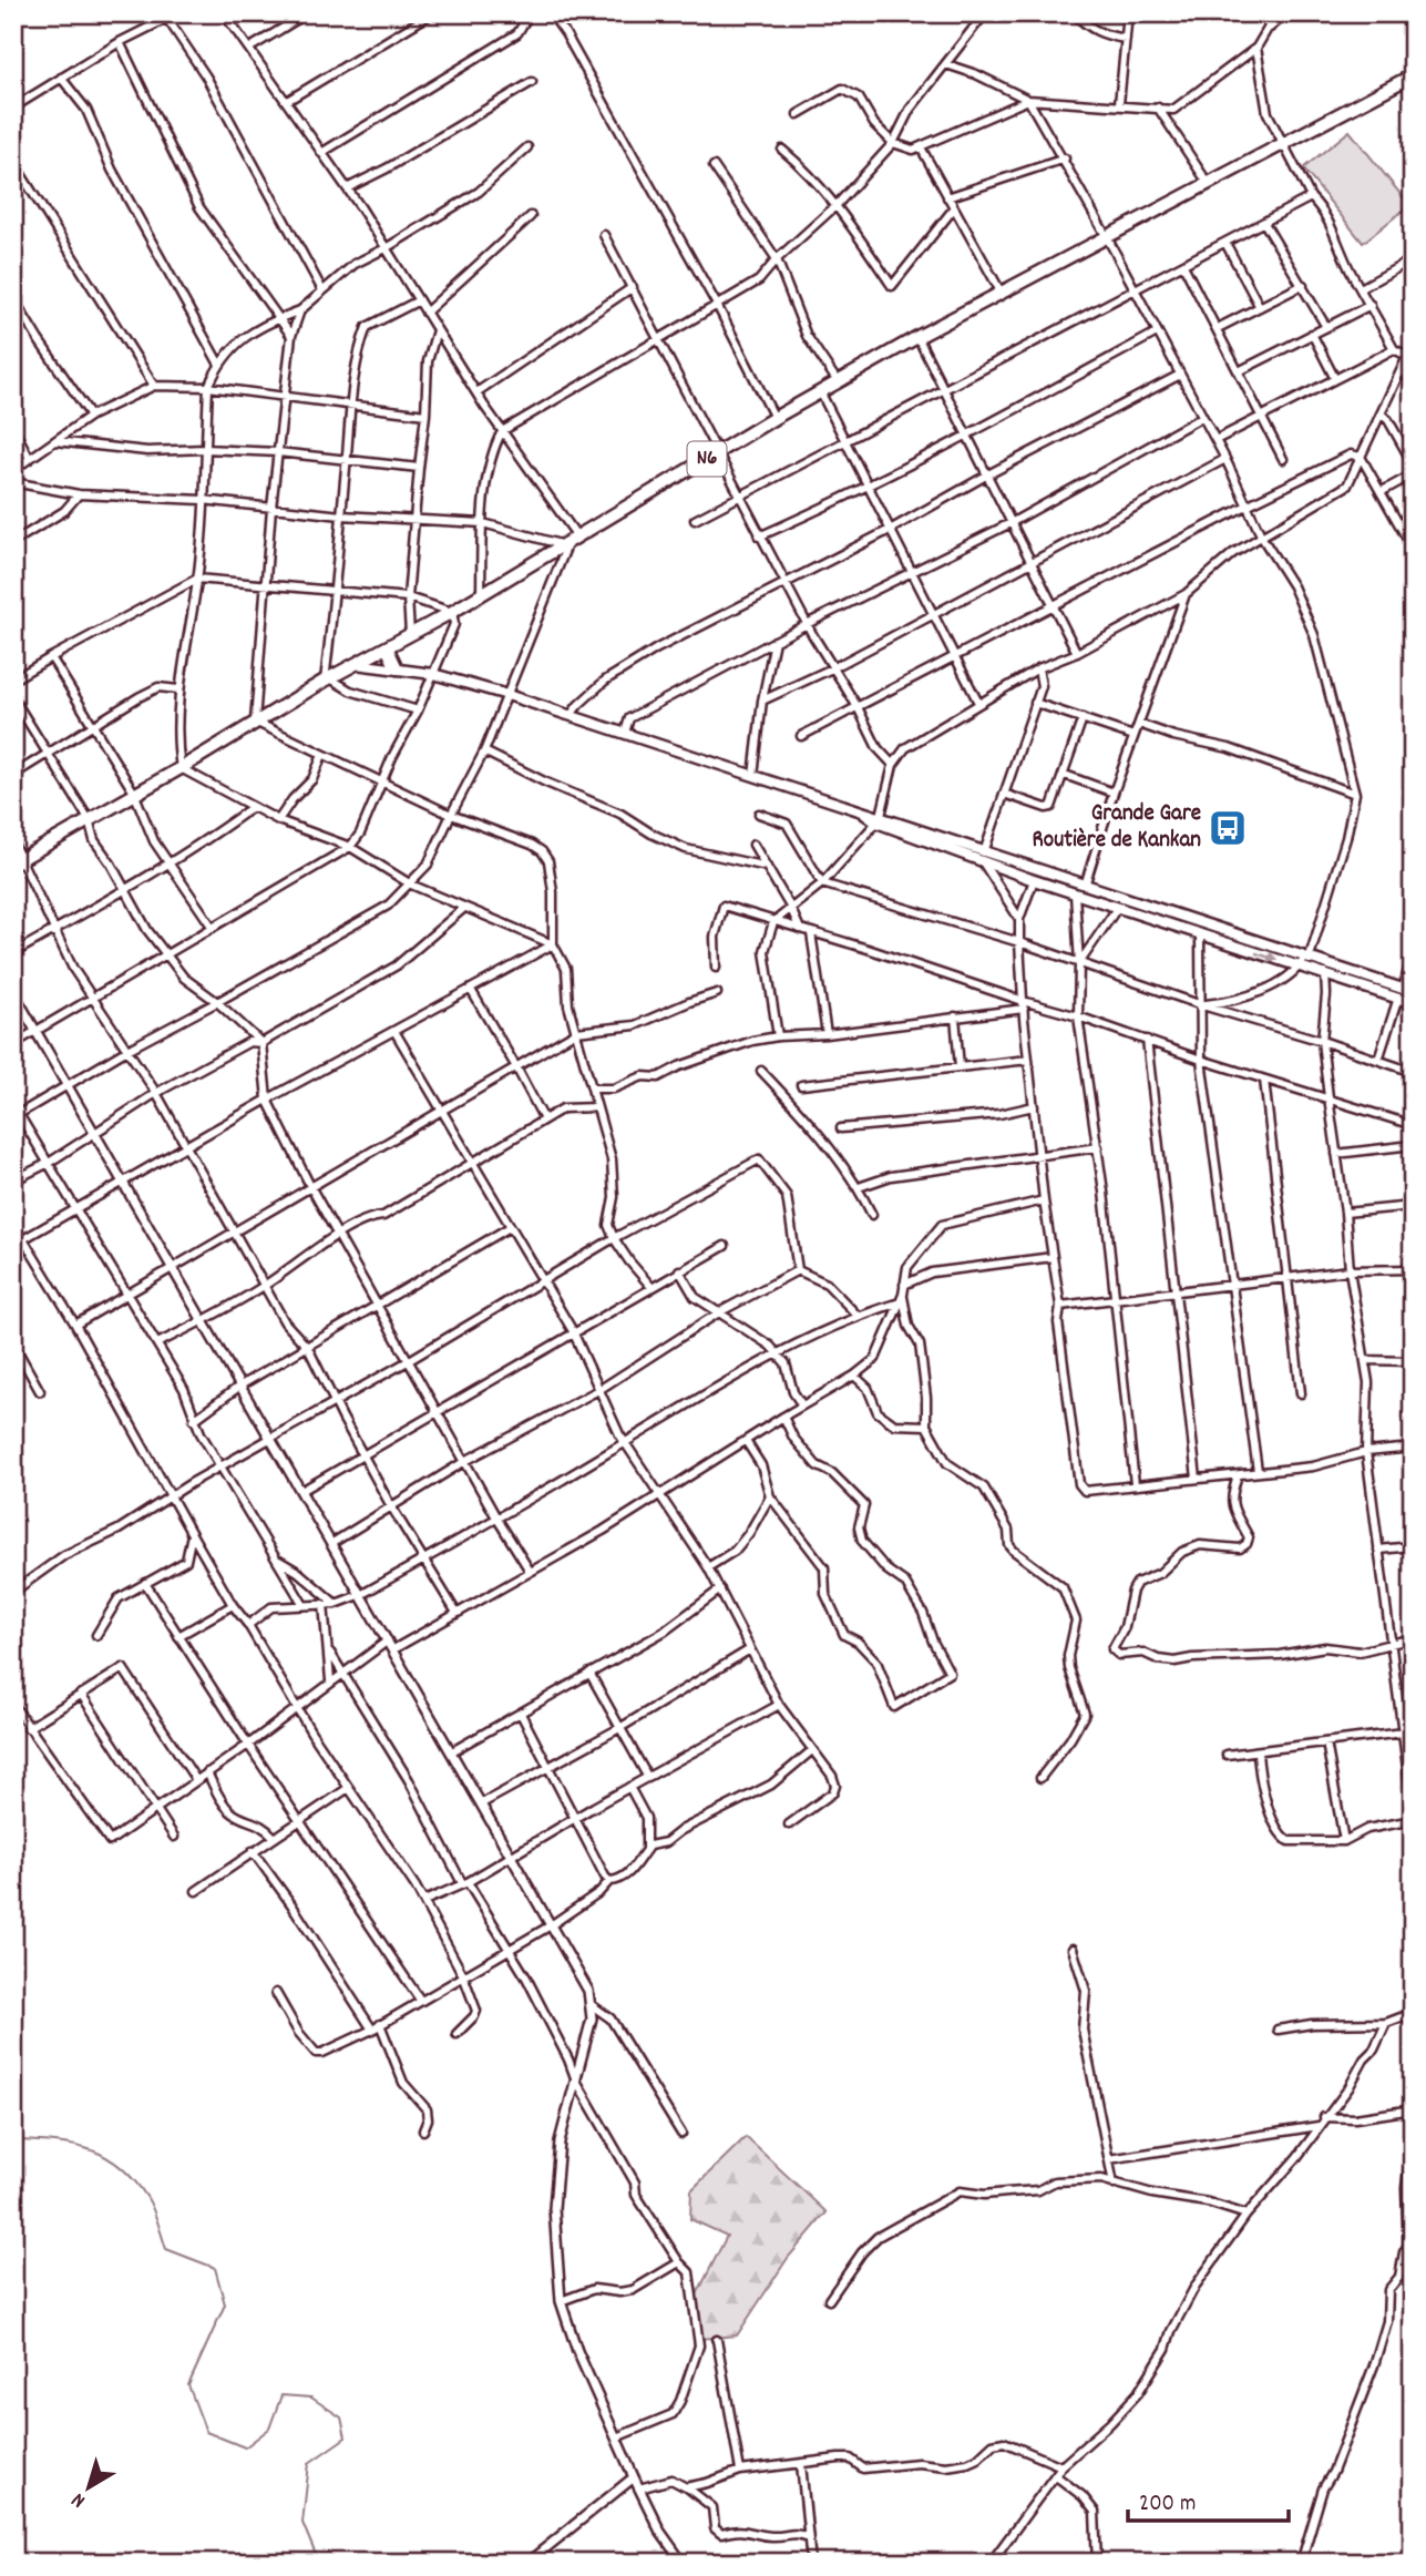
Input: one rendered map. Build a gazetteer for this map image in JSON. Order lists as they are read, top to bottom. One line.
{"streets":{"highway":["N6"]},"places":{"bus stop":["Grande Gare Routière de Kankan"]},"scale_bar":"200 m","north":"bottom left"}
